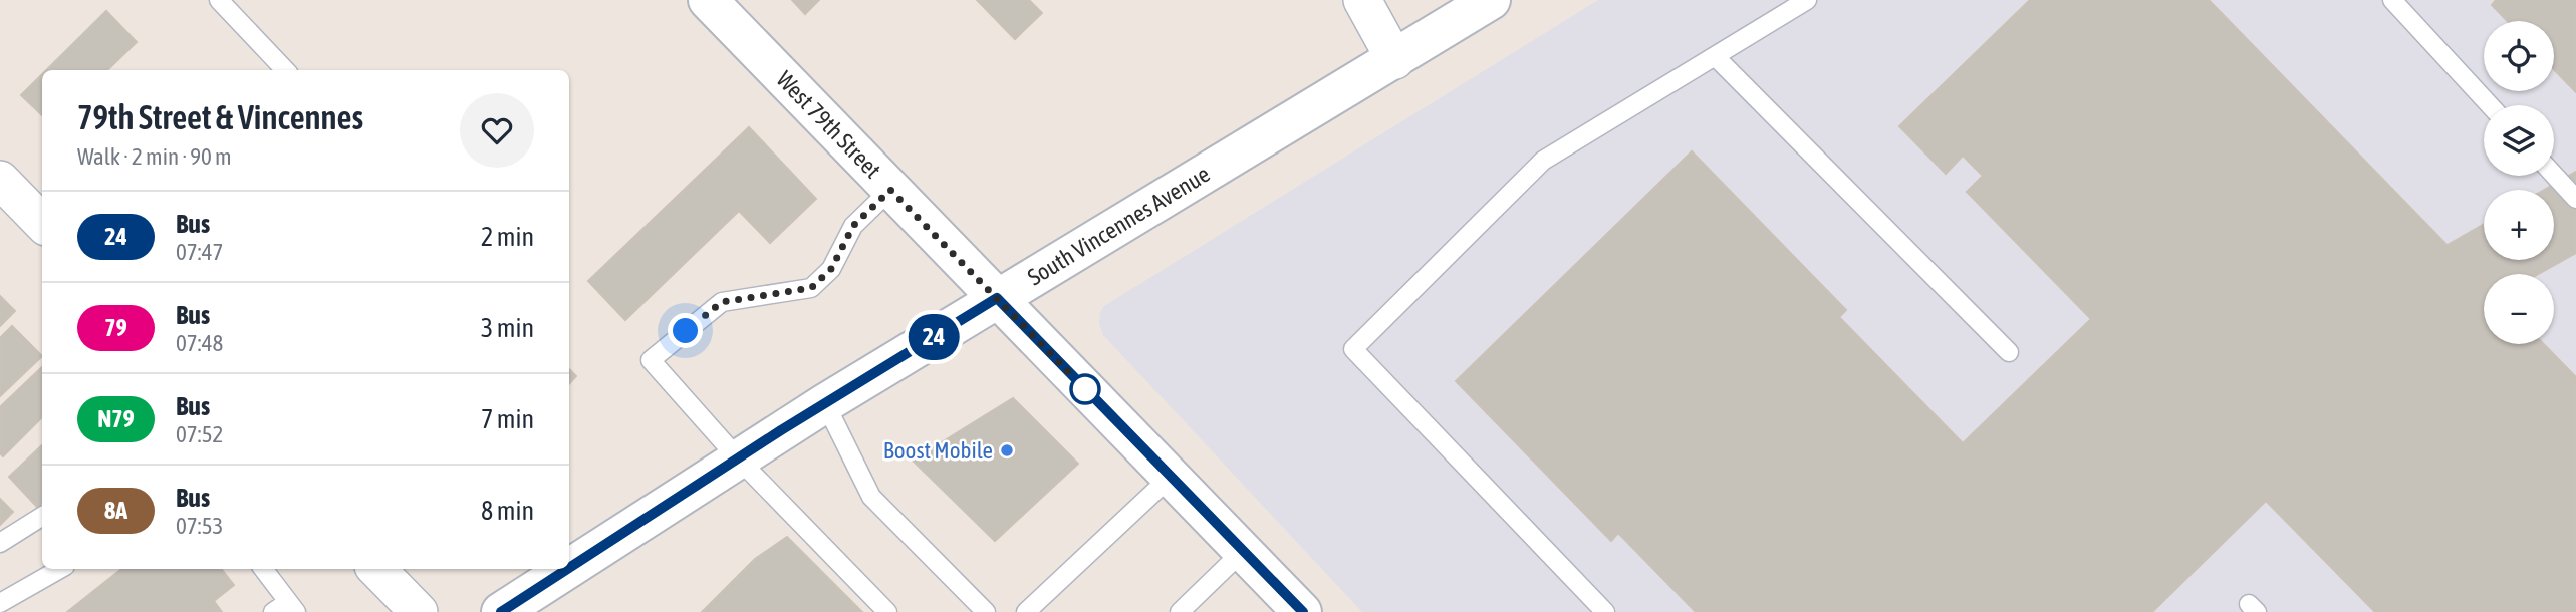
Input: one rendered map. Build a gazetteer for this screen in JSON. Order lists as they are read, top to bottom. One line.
{"streets":{"main road":["West 79th Street","South Vincennes Avenue"]},"crossings":[["West 79th Street","South Vincennes Avenue"]],"places":["Boost Mobile"],"lines":["bus line 24"],"page":{"on_map":"24","map_buttons":["+","−"],"heading":["79th Street & Vincennes","Walk · 2 min · 90 m"],"list":[{"mark":"24","name":"Bus","note":"07:47","value":"2 min"},{"mark":"79","name":"Bus","note":"07:48","value":"3 min"},{"mark":"N79","name":"Bus","note":"07:52","value":"7 min"},{"mark":"8A","name":"Bus","note":"07:53","value":"8 min"}]}}
